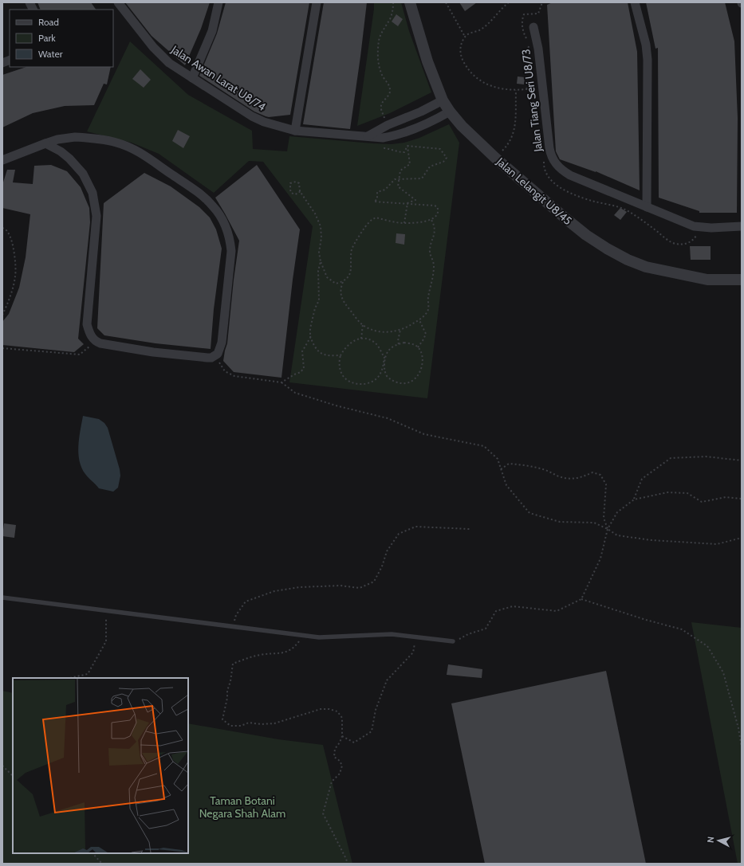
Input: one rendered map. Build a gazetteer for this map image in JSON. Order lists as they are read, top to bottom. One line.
{"streets":{"street":["Jalan Awan Larat U8/74","Jalan Tiang Seri U8/73","Jalan Lelangit U8/45"]},"crossings":[["Jalan Awan Larat U8/74","Jalan Lelangit U8/45"]],"parks":["Taman Botani Negara Shah Alam"],"legend":["Road","Park","Water"],"north":"left"}
